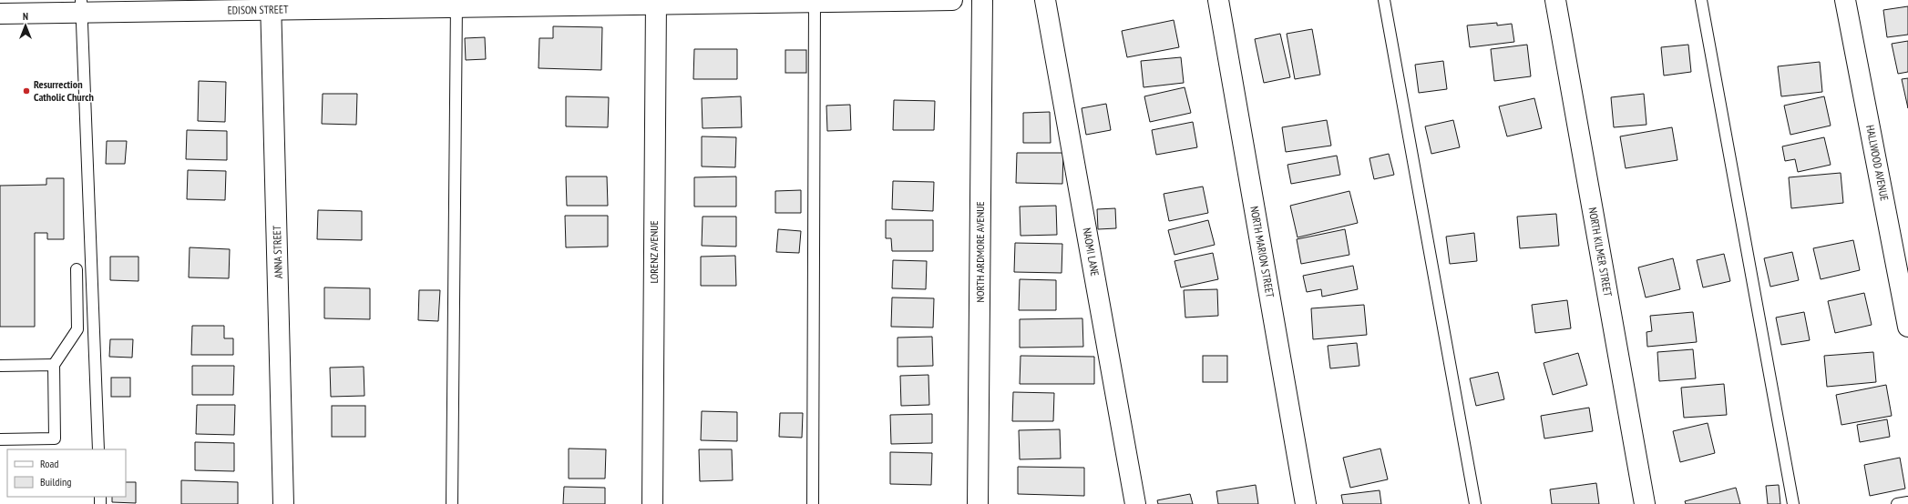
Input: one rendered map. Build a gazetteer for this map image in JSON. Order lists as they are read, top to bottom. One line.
{"streets":{"street":["EDISON STREET","HALLWOOD AVENUE","ANNA STREET","LORENZ AVENUE","NORTH ARDMORE AVENUE","NAOMI LANE","NORTH MARION STREET","NORTH KILMER STREET"]},"crossings":[["EDISON STREET","ANNA STREET"],["EDISON STREET","LORENZ AVENUE"]],"places":["Resurrection Catholic Church"],"legend":["Road","Building"],"north":"top"}
